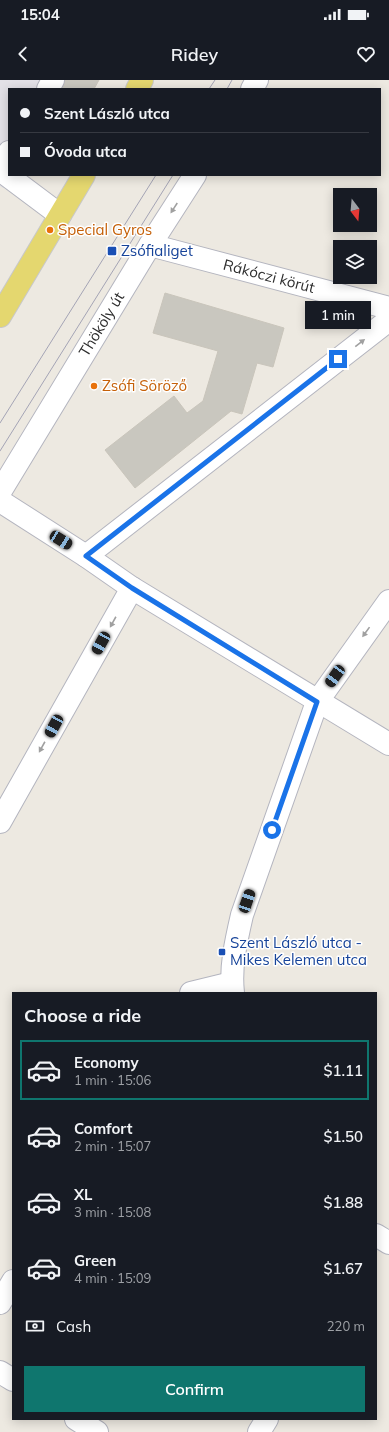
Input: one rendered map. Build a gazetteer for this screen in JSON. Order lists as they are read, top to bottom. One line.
{"streets":{"street":["Rákóczi körút","Thököly út"]},"crossings":[["Rákóczi körút","Thököly út"]],"places":{"other":["Special Gyros","Zsófi Söröző"],"transit":["Zsófialiget","Szent László utca - Mikes Kelemen utca"]},"north":"bottom","page":{"status":"15:04","header":"Ridey","banner":["Szent László utca","Óvoda utca"],"bubble":"1 min","heading":"Choose a ride","list":[{"name":"Economy","note":"1 min · 15:06","value":"$1.11"},{"name":"Comfort","note":"2 min · 15:07","value":"$1.50"},{"name":"XL","note":"3 min · 15:08","value":"$1.88"},{"name":"Green","note":"4 min · 15:09","value":"$1.67"}],"pay":["Cash","220 m"],"buttons":"Confirm"}}
